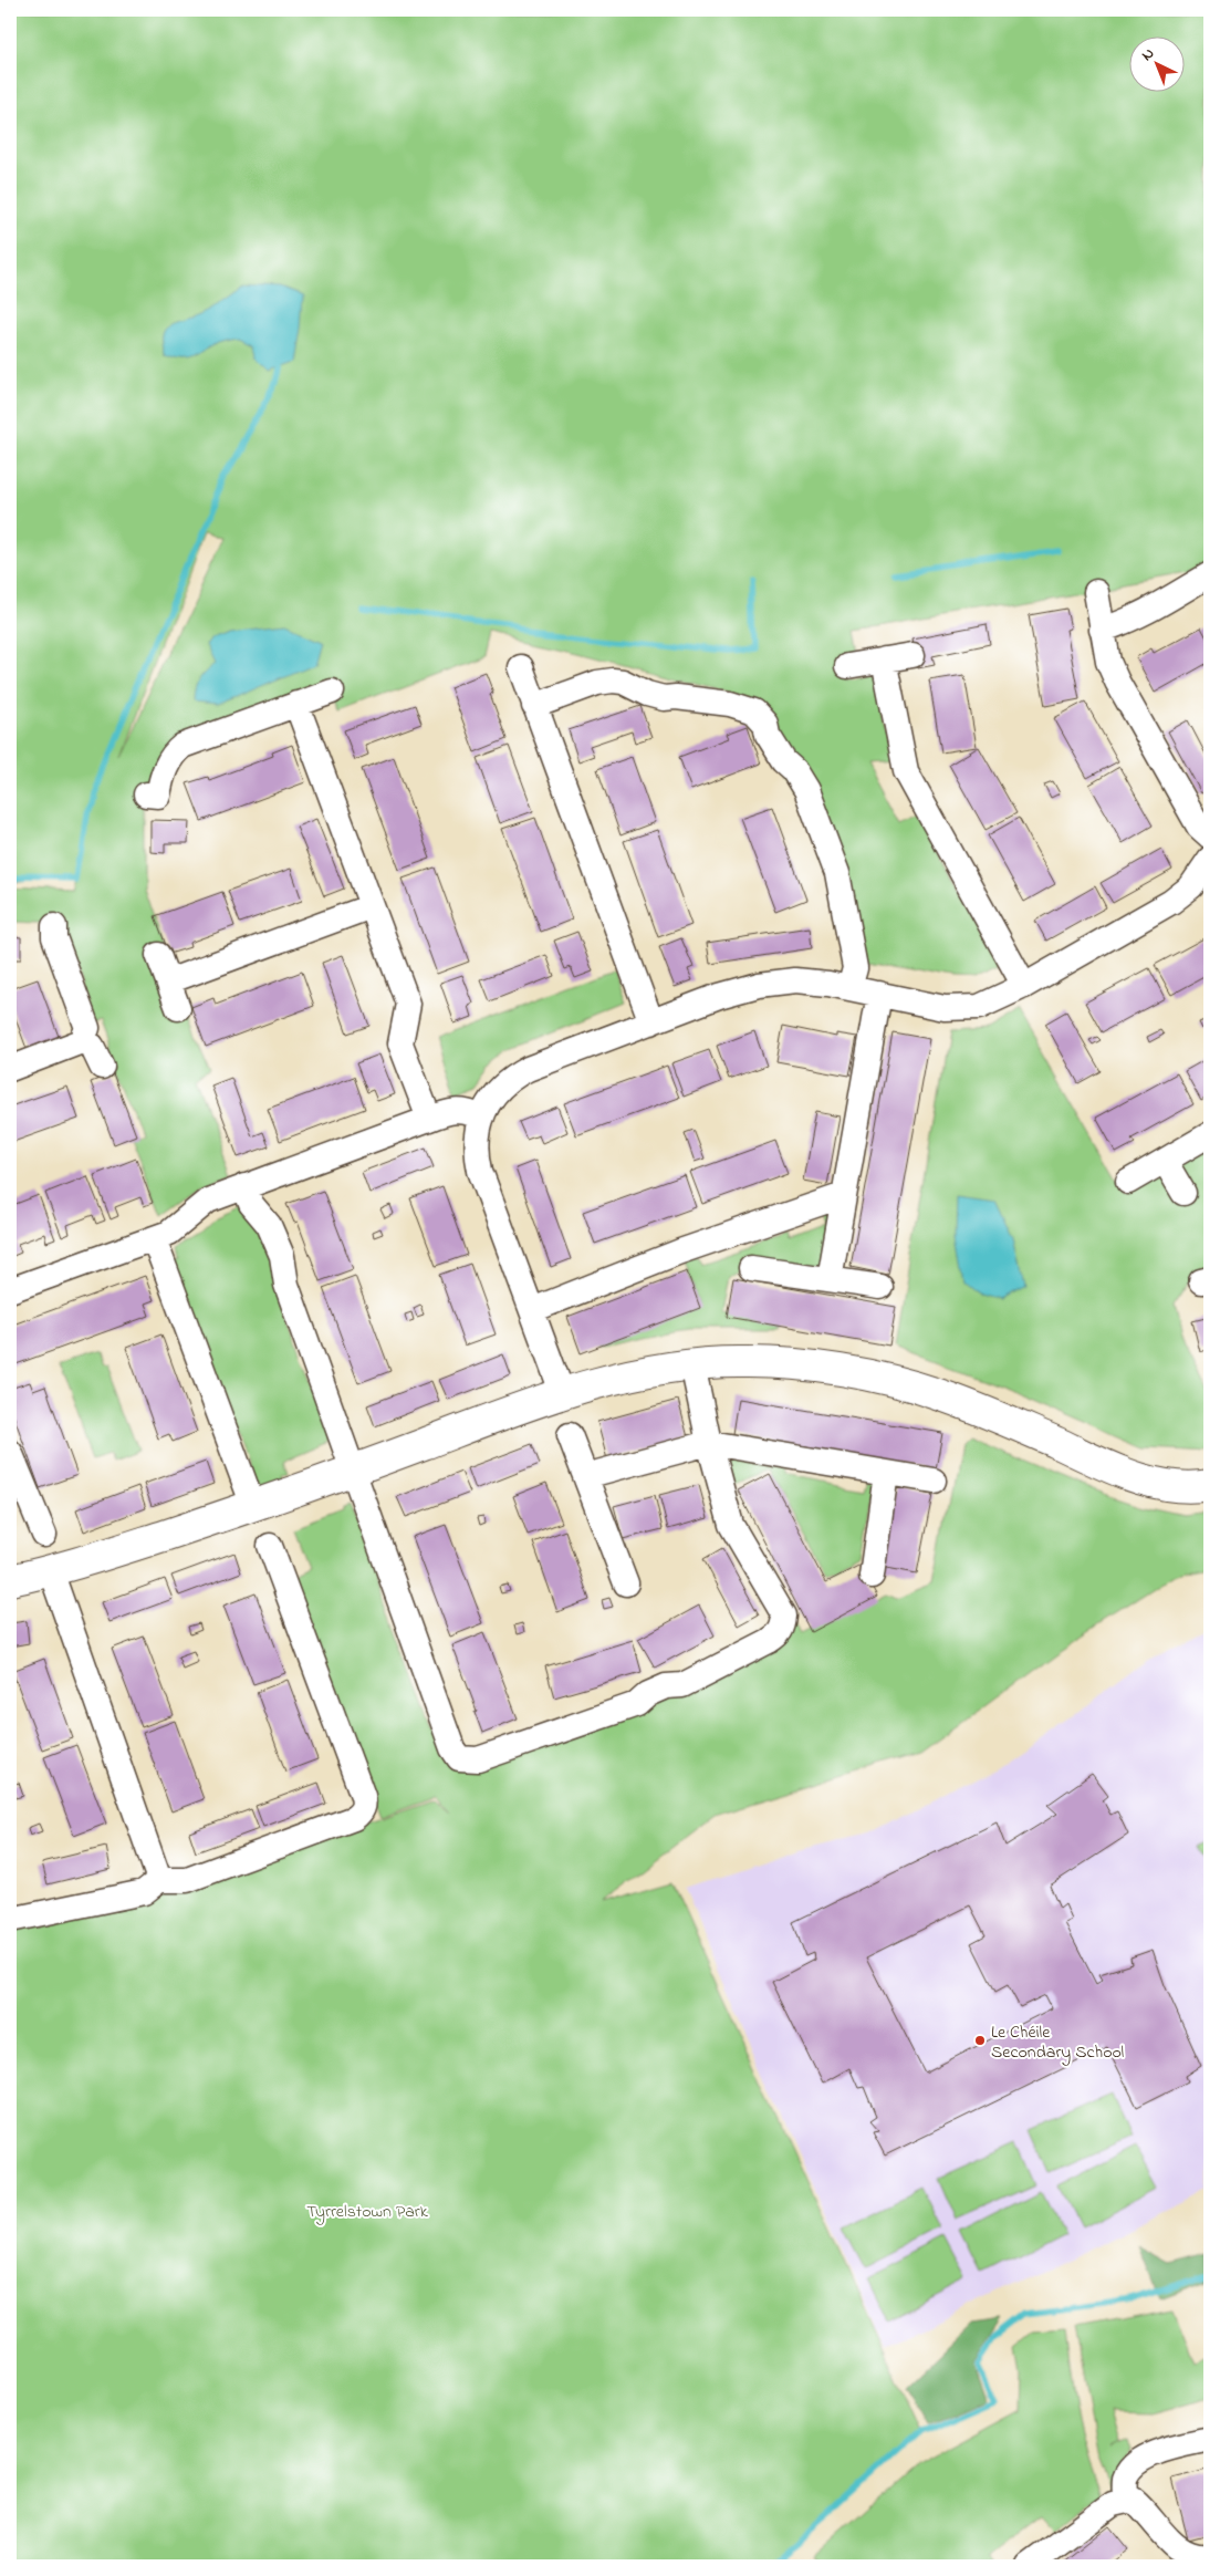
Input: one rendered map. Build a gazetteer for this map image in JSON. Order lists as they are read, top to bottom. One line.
{"parks":["Tyrrelstown Park"],"places":["Le Chéile Secondary School"],"north":"top left"}
